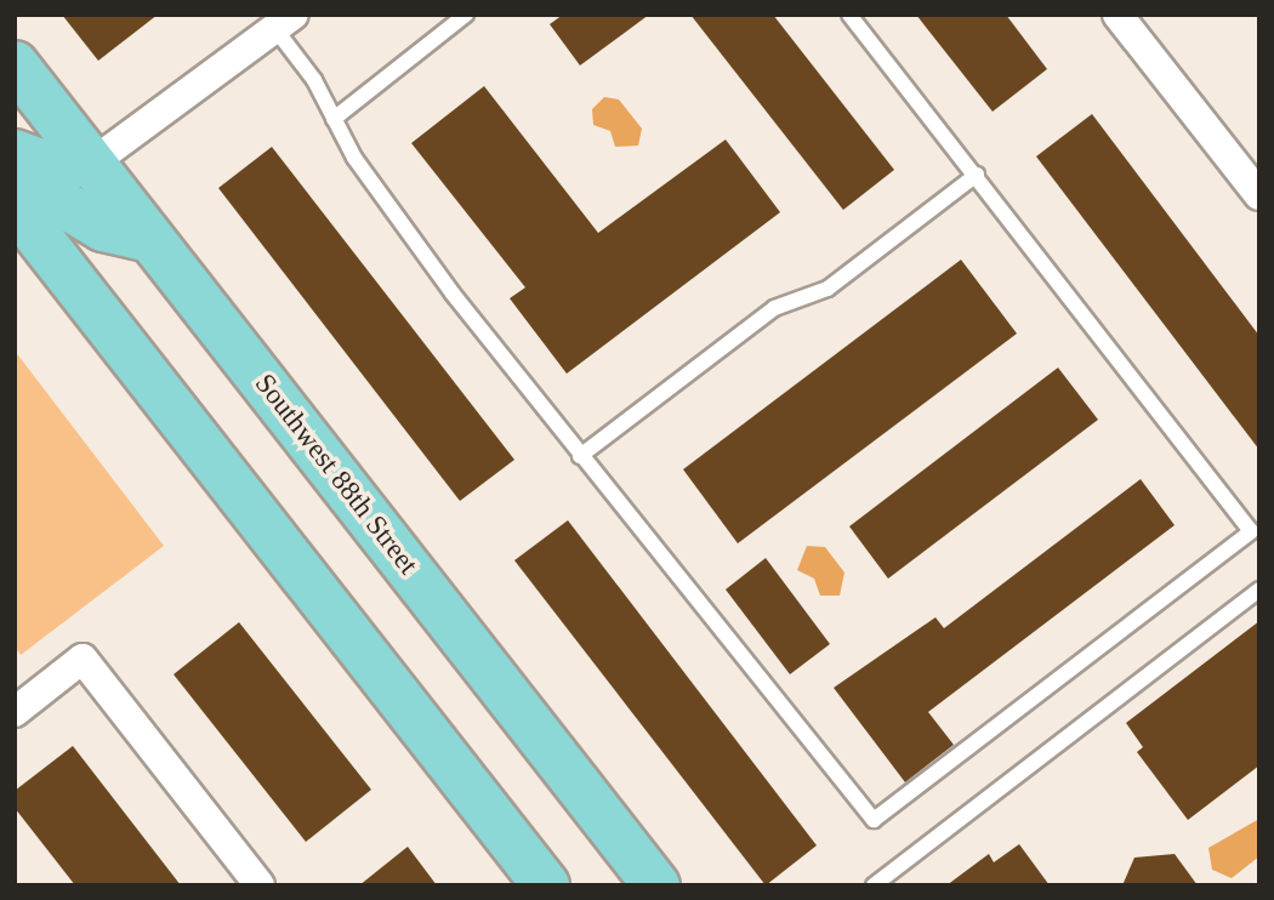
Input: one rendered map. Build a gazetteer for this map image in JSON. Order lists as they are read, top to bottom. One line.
{"streets":{"main road":["Southwest 88th Street"]}}
